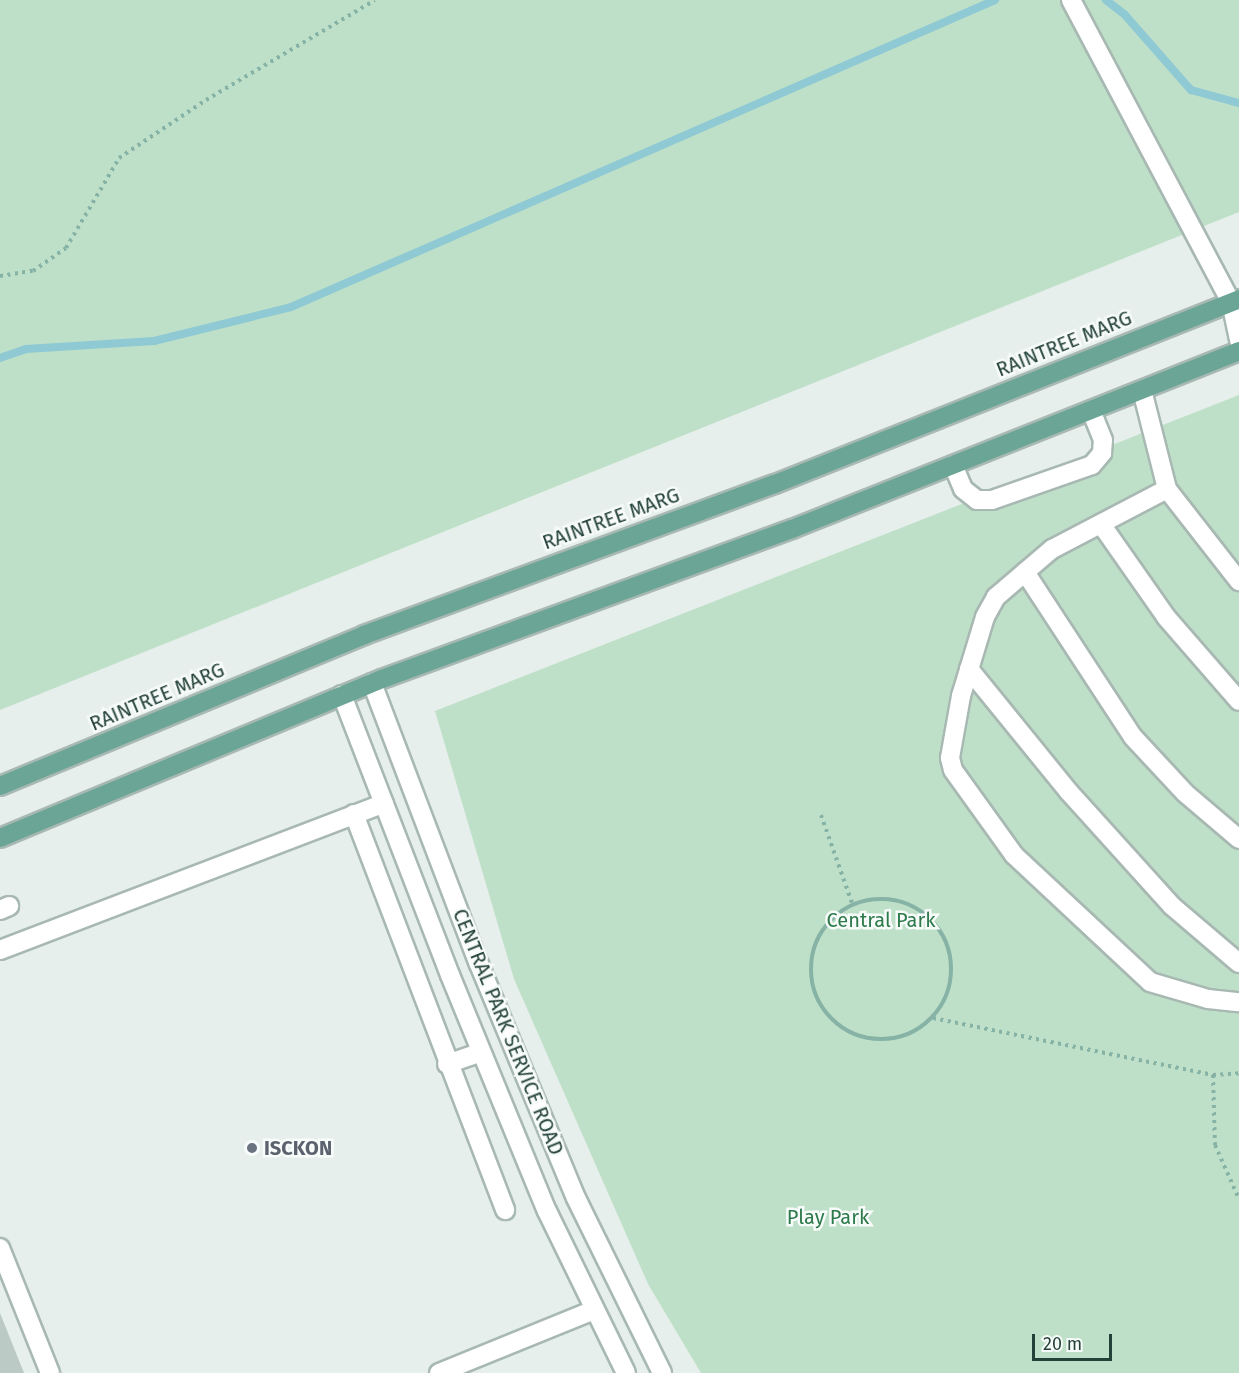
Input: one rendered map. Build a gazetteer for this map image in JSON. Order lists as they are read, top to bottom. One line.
{"streets":{"main road":["RAINTREE MARG"],"street":["CENTRAL PARK SERVICE ROAD"]},"parks":["Central Park","Play Park"],"places":["ISCKON"],"scale_bar":"20 m"}
